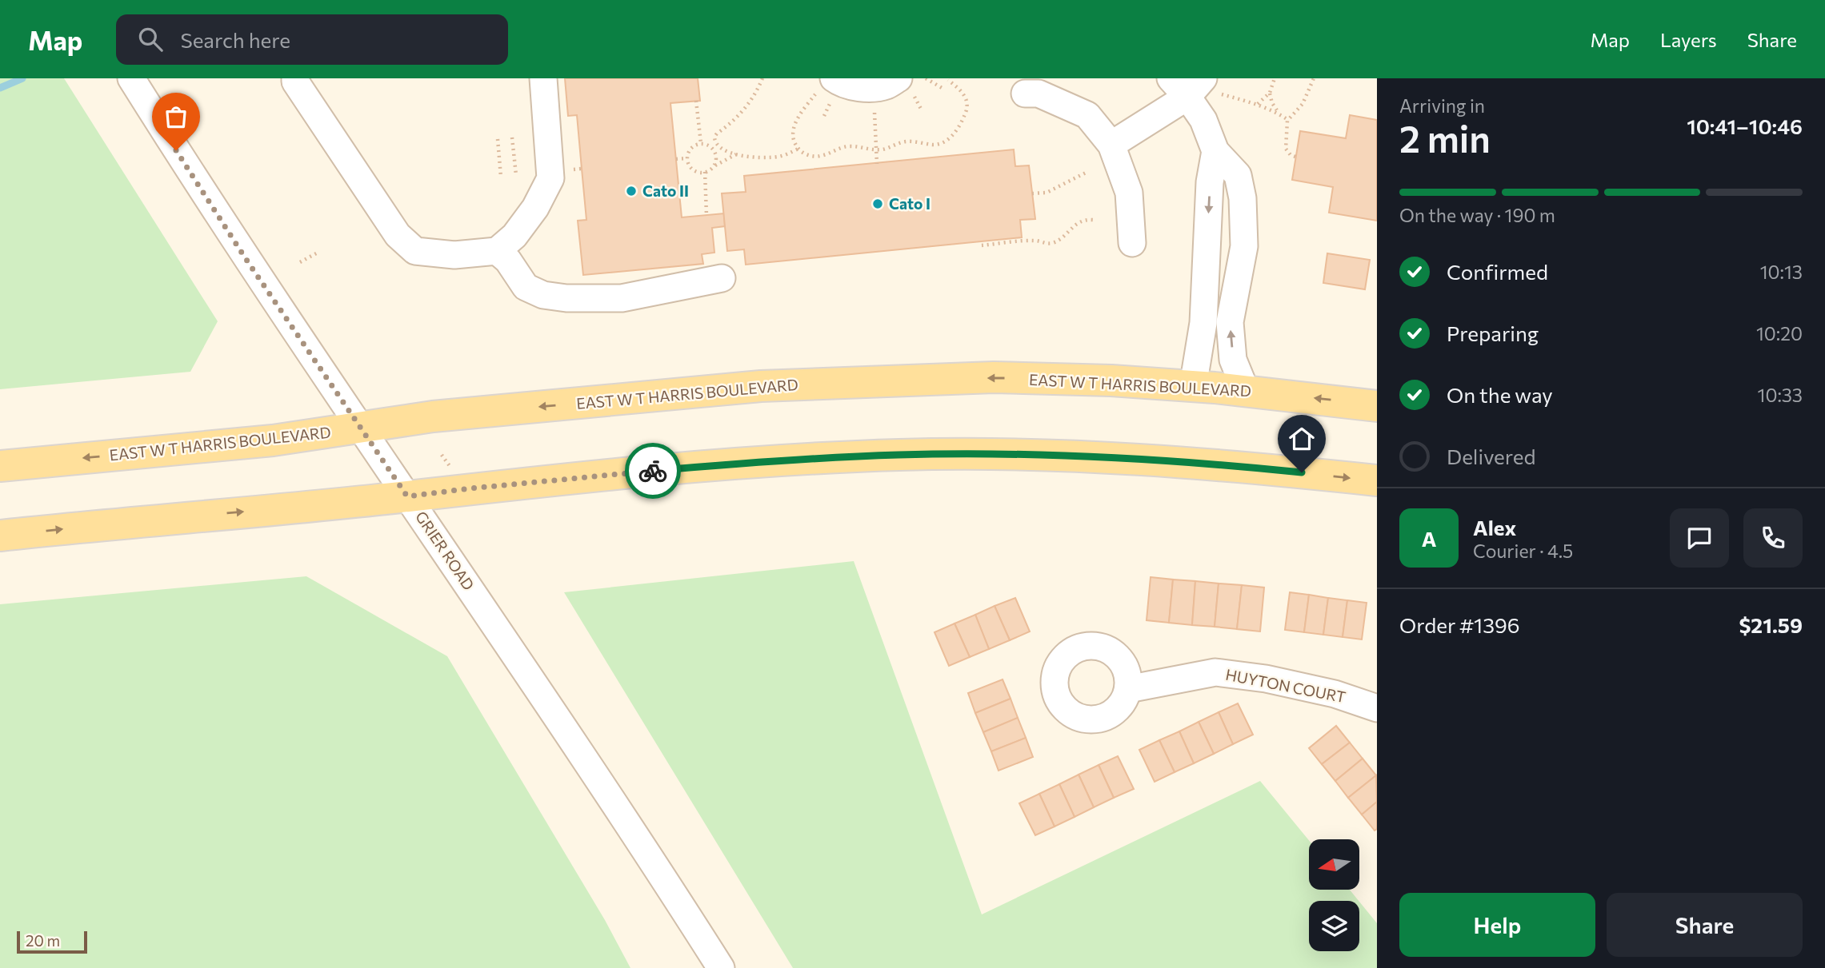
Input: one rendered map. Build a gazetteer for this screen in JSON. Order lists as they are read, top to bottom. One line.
{"streets":{"main road":["EAST W T HARRIS BOULEVARD"],"street":["GRIER ROAD","HUYTON COURT"]},"crossings":[["EAST W T HARRIS BOULEVARD","GRIER ROAD"]],"places":["Cato II","Cato I"],"scale_bar":"20 m","north":"left","page":{"header":"Map","search":"Search here","nav":["Map","Layers","Share"],"heading":["2 min","Arriving in","10:41–10:46"],"panel":["Alex","Courier · 4.5","Order #1396","$21.59"],"bar":"On the way · 190 m","list":[["Confirmed","10:13"],["Preparing","10:20"],["On the way","10:33"],"Delivered"],"round":"A","buttons":["Help","Share"],"scale":"20 m"}}
